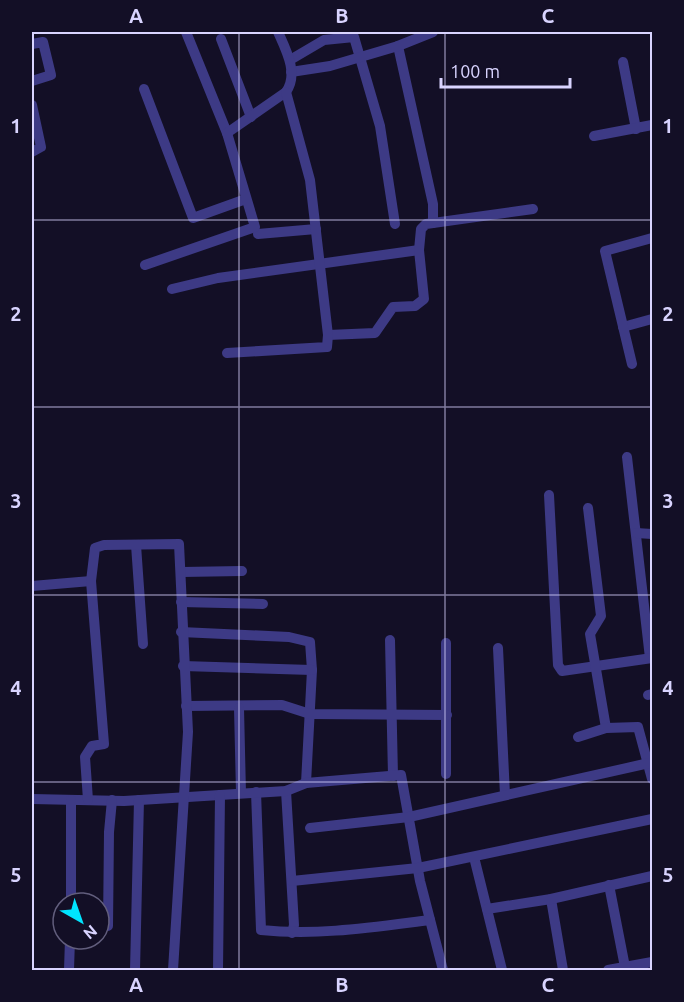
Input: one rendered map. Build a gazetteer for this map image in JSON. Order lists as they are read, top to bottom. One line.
{"scale_bar":"100 m","north":"bottom right","grid":{"columns":["A","B","C"],"rows":["1","2","3","4","5"]}}
